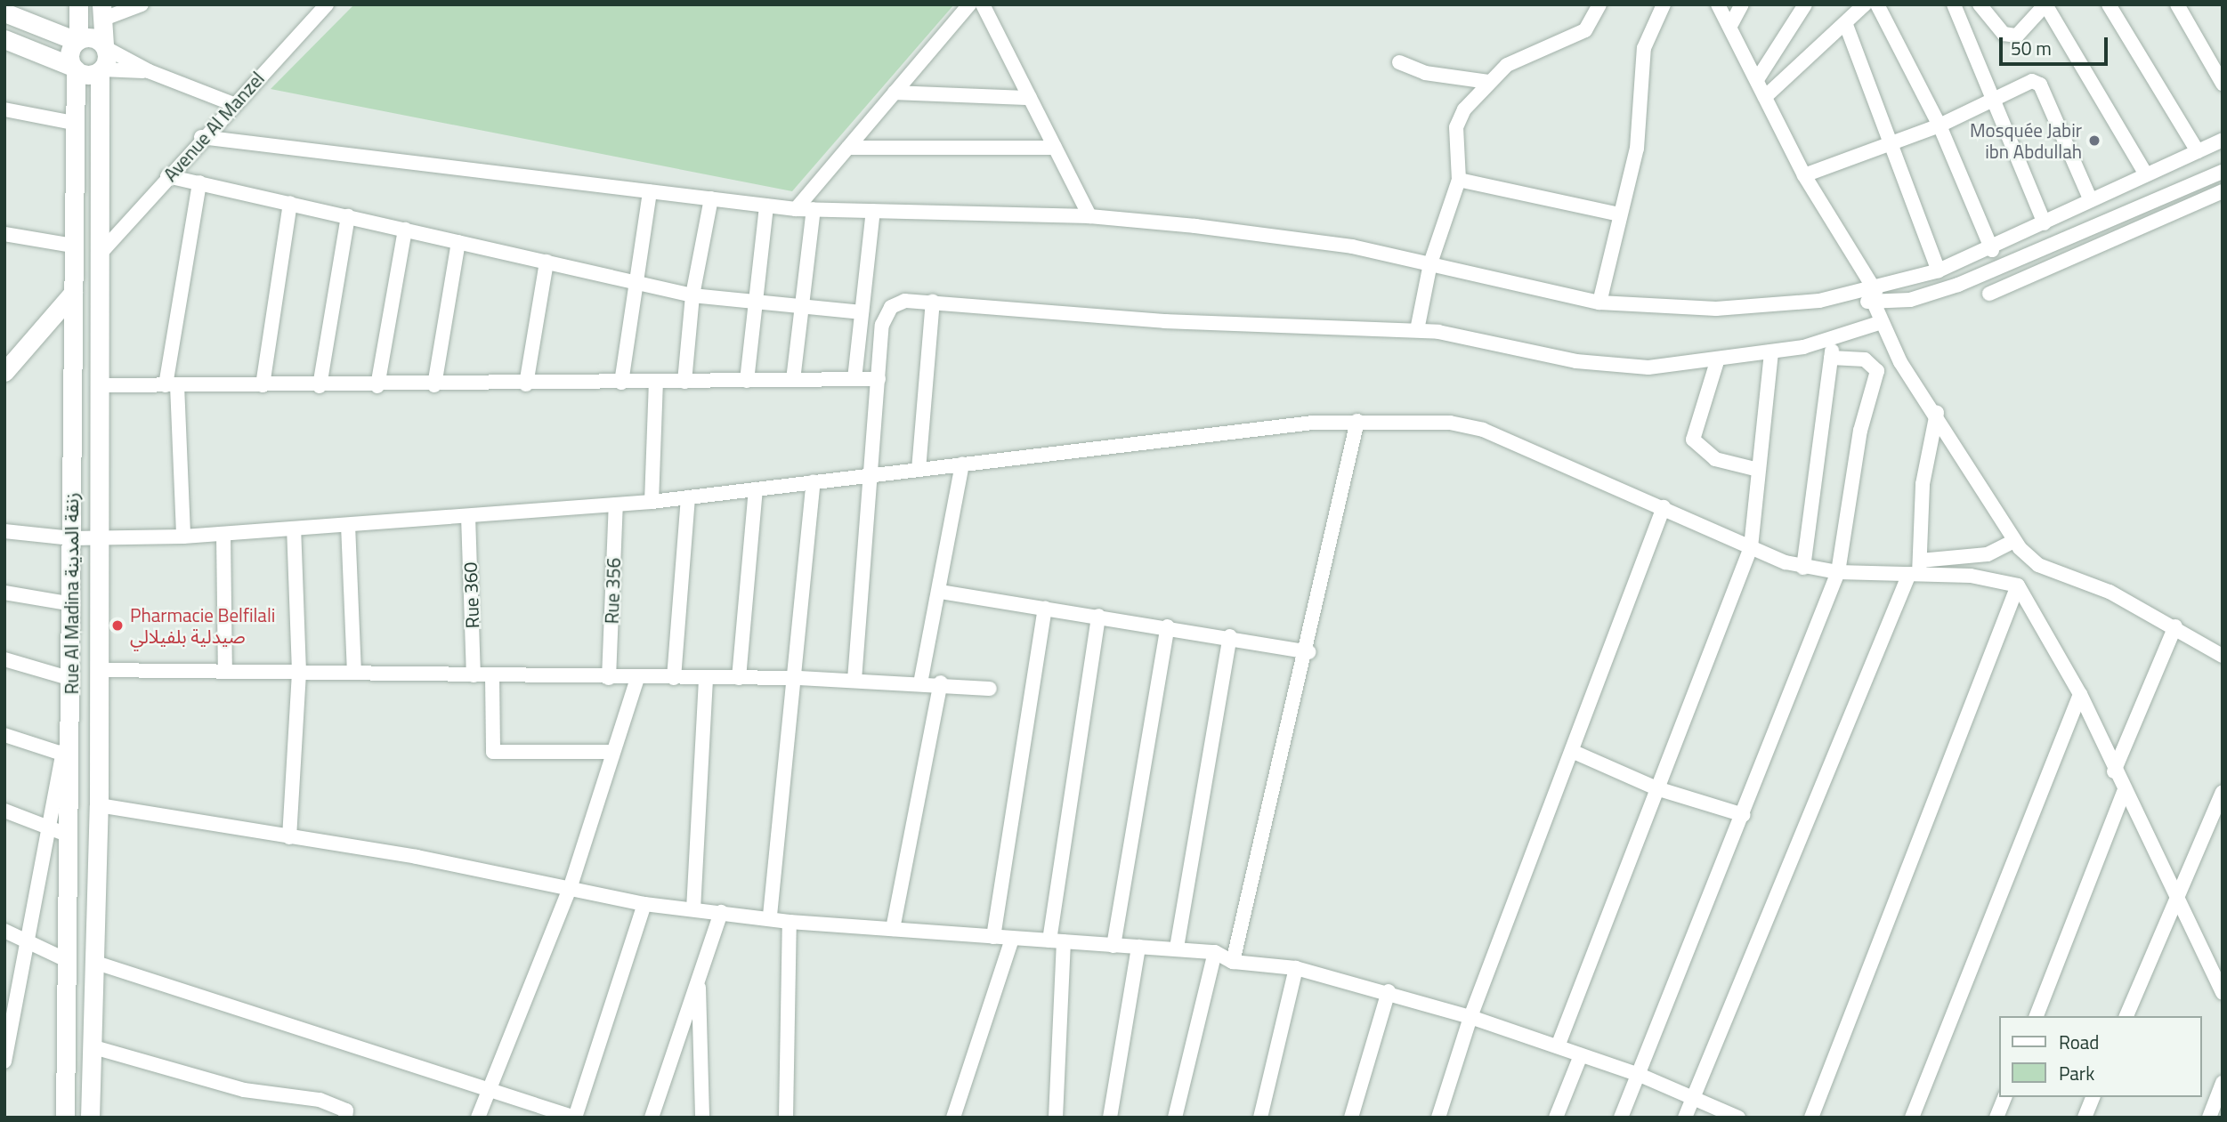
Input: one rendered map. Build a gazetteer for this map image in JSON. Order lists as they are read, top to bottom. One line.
{"streets":{"main road":["Rue Al Madina زنقة المدينة"],"street":["Avenue Al Manzel","Rue 356","Rue 360"]},"crossings":[["Avenue Al Manzel","Rue Al Madina زنقة المدينة"]],"places":["Mosquée Jabir ibn Abdullah","Pharmacie Belfilali صيدلية بلفيلالي"],"legend":["Road","Park"],"scale_bar":"50 m"}
